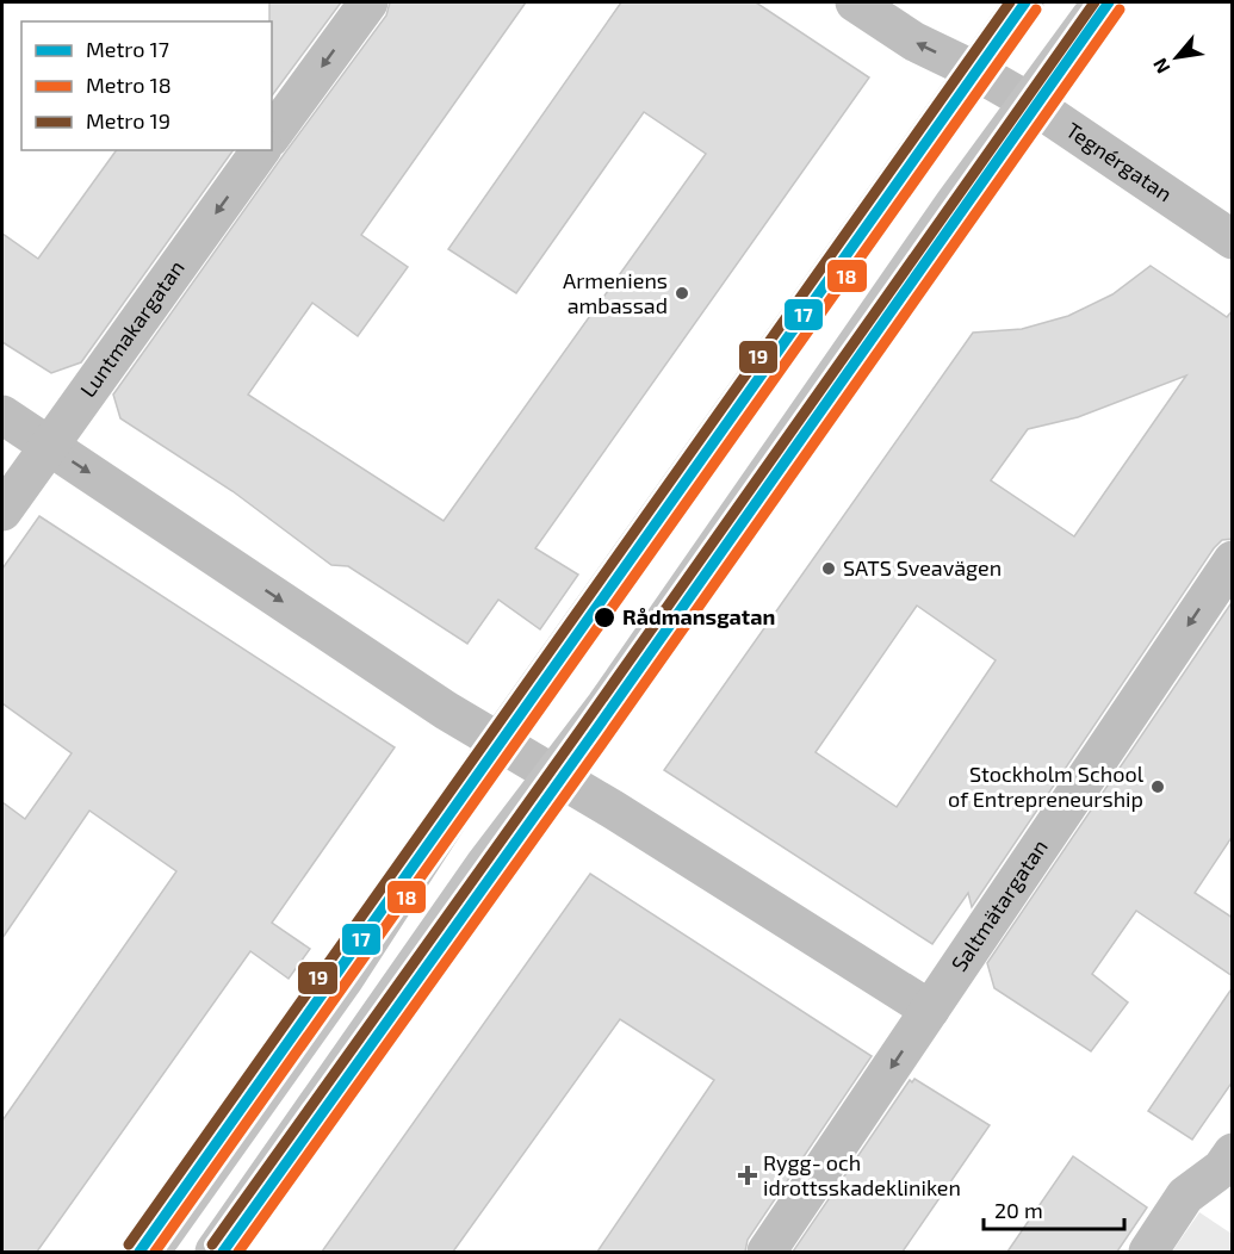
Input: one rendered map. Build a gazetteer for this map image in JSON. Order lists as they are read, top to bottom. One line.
{"streets":{"street":["Tegnérgatan","Luntmakargatan","Saltmätargatan"]},"one_way":["Luntmakargatan","Saltmätargatan"],"places":{"other":["Armeniens ambassad","SATS Sveavägen","Rådmansgatan","Stockholm School of Entrepreneurship"],"health":["Rygg- och idrottsskadekliniken"]},"lines":["metro line 17","metro line 19","metro line 18"],"legend":["Metro 17","Metro 18","Metro 19"],"scale_bar":"20 m","north":"bottom left"}
